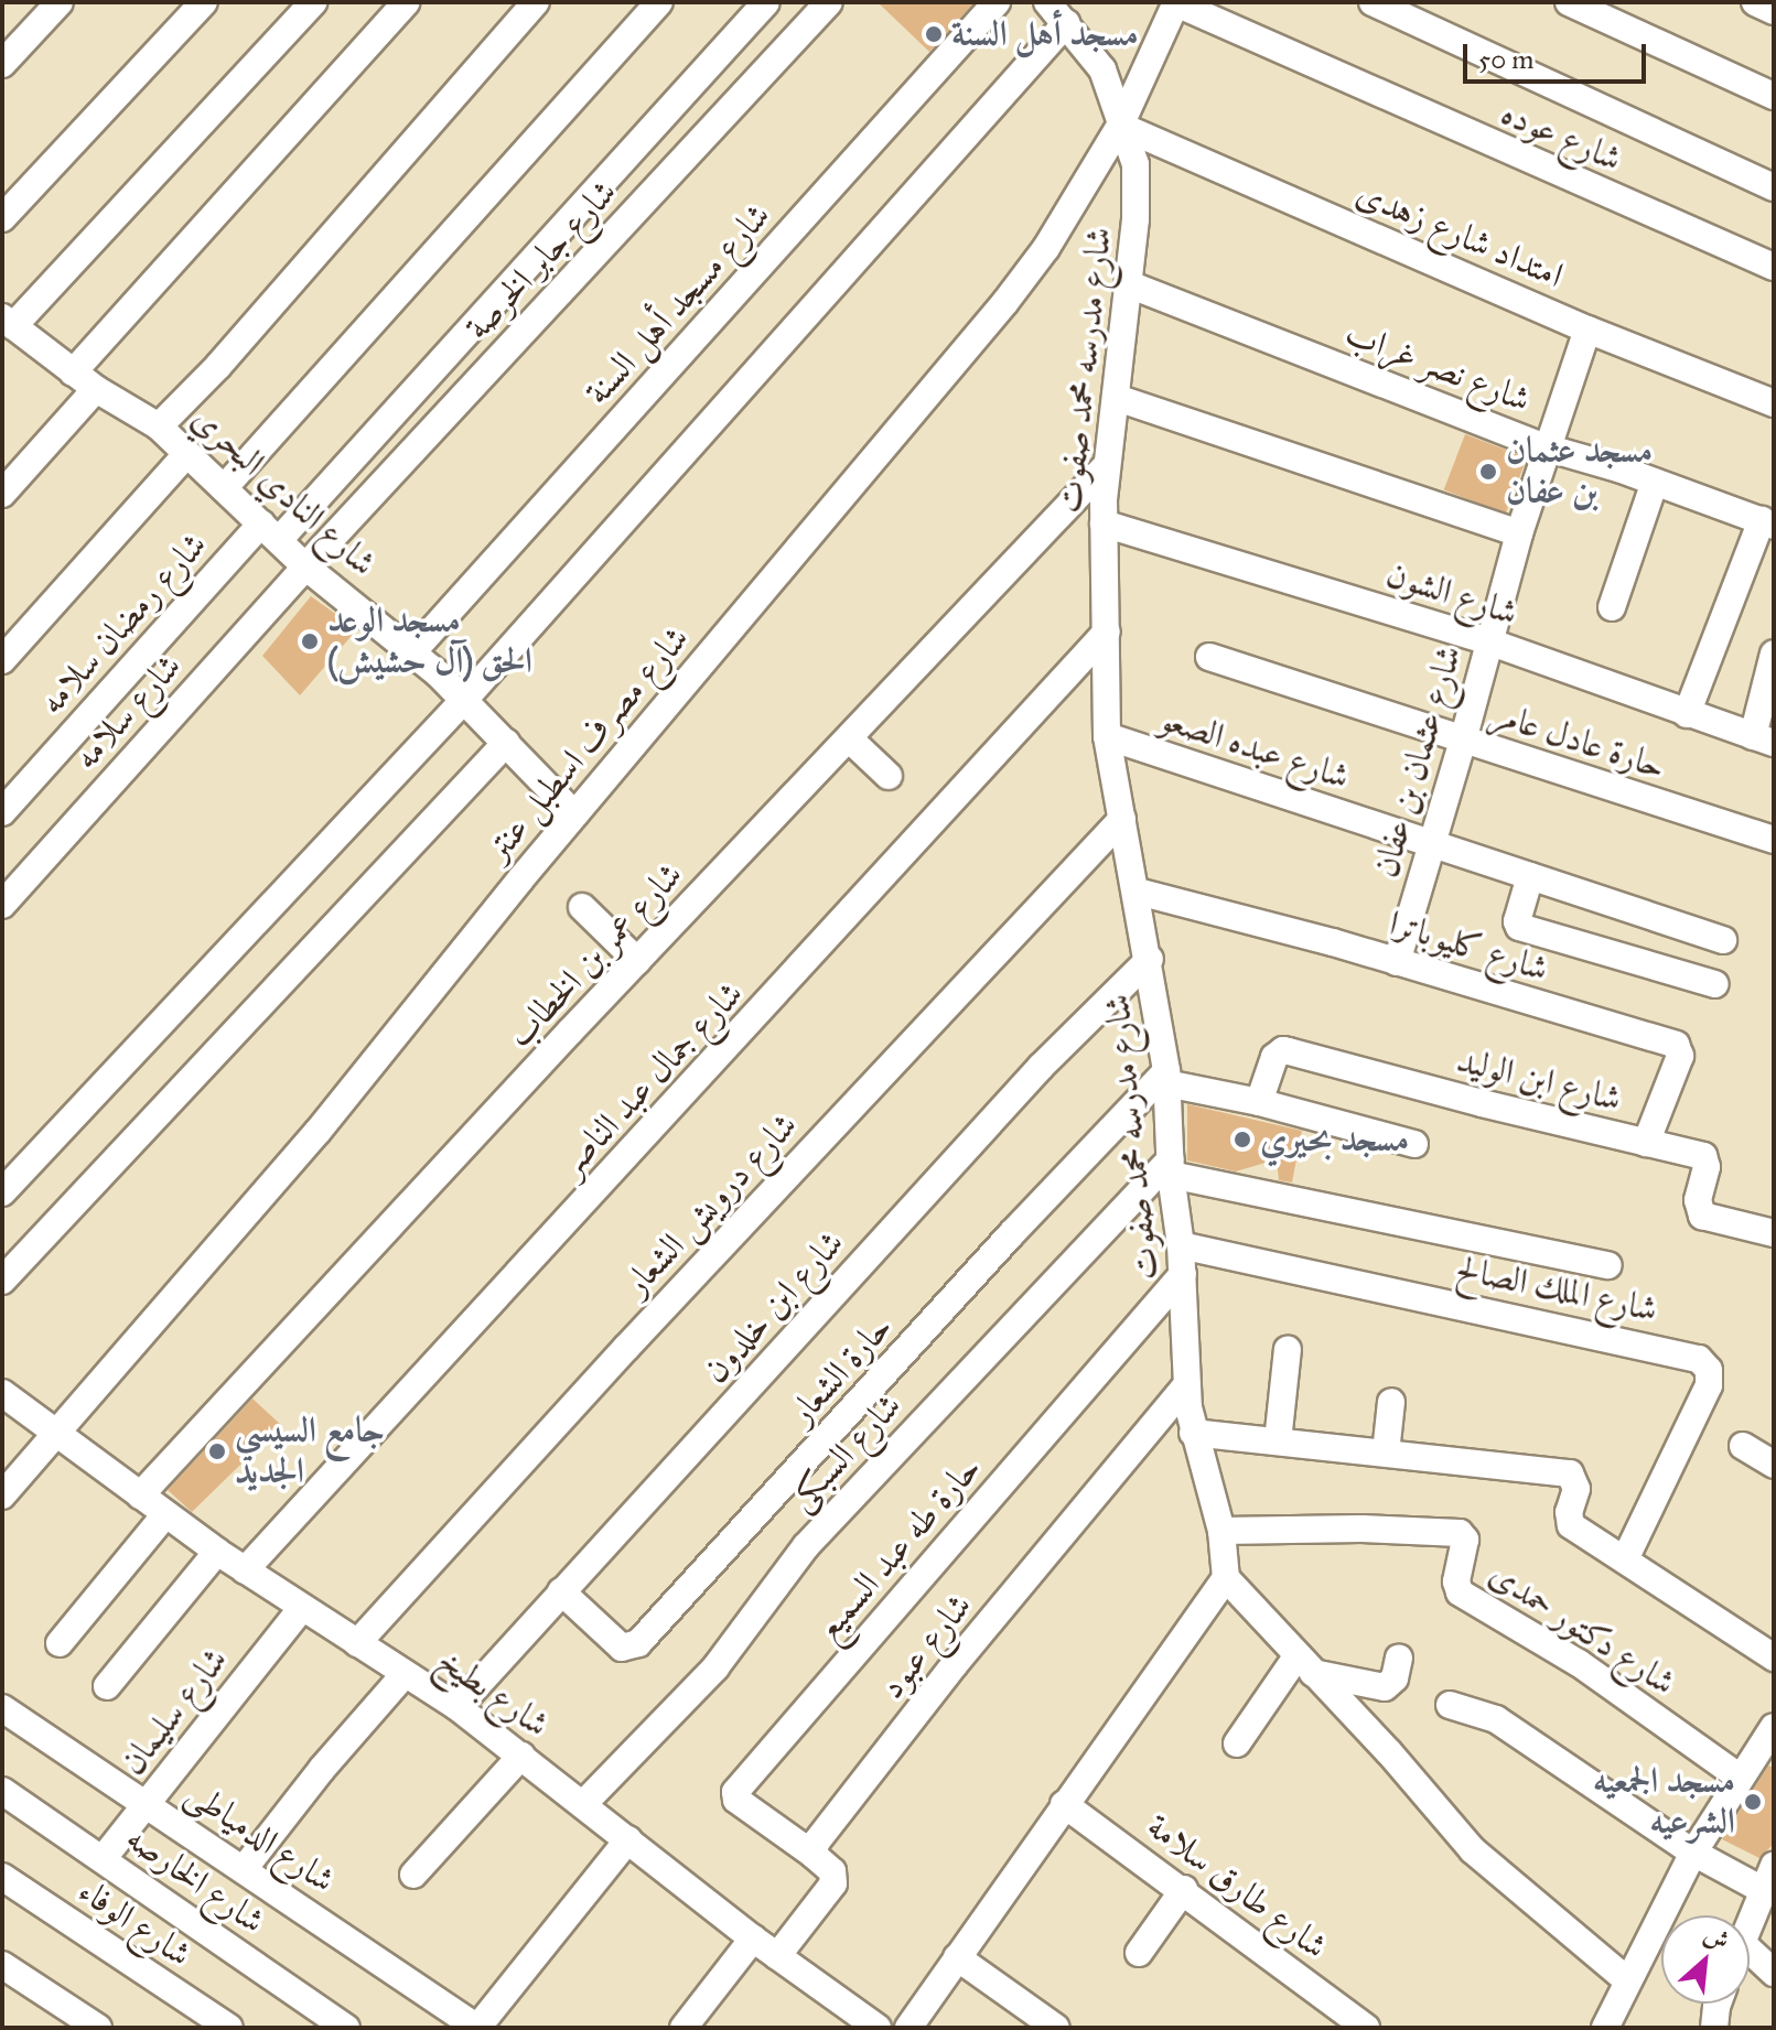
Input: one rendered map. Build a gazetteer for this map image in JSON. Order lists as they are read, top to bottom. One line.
{"streets":{"street":["شارع عوده","امتداد شارع زهدى","شارع جابر الخرصة","شارع مسجد أهل السنة","شارع نصر غراب","شارع مدرسه محمد صفوت","شارع النادي البحري","شارع الشون","شارع رمضان سلامه","شارع سلامه","حارة عادل عامر","شارع مصرف اسطبل عنتر","شارع عبده الصعو","شارع عثمان بن عفان","شارع كليوباترا","شارع عمر بن الخطاب","شارع جمال عبد الناصر","شارع ابن الوليد","شارع درويش الشعار","شارع الملك الصالح","شارع ابن خلدون","حارة الشعار","شارع السبكى","حارة طه عبد السميع","شارع دكتور حمدى","شارع عبود","شارع بطيخ","شارع سليمان","شارع الدمياطى","شارع الخارصه","شارع طارق سلامة","شارع الوفاء"]},"crossings":[["شارع عوده","شارع مصرف اسطبل عنتر"],["امتداد شارع زهدى","شارع مدرسه محمد صفوت"],["امتداد شارع زهدى","شارع مصرف اسطبل عنتر"],["امتداد شارع زهدى","شارع عثمان بن عفان"],["شارع جابر الخرصة","شارع النادي البحري"],["شارع جابر الخرصة","شارع سلامه"],["شارع مسجد أهل السنة","شارع النادي البحري"],["شارع نصر غراب","شارع مدرسه محمد صفوت"],["شارع نصر غراب","شارع عثمان بن عفان"],["شارع مدرسه محمد صفوت","شارع الشون"],["شارع مدرسه محمد صفوت","شارع مصرف اسطبل عنتر"],["شارع مدرسه محمد صفوت","شارع عبده الصعو"],["شارع مدرسه محمد صفوت","شارع كليوباترا"],["شارع مدرسه محمد صفوت","شارع عمر بن الخطاب"],["شارع مدرسه محمد صفوت","شارع جمال عبد الناصر"],["شارع مدرسه محمد صفوت","شارع درويش الشعار"],["شارع مدرسه محمد صفوت","شارع الملك الصالح"],["شارع مدرسه محمد صفوت","شارع ابن خلدون"],["شارع مدرسه محمد صفوت","حارة الشعار"],["شارع مدرسه محمد صفوت","شارع السبكى"],["شارع مدرسه محمد صفوت","حارة طه عبد السميع"],["شارع مدرسه محمد صفوت","شارع دكتور حمدى"],["شارع مدرسه محمد صفوت","شارع عبود"],["شارع النادي البحري","شارع رمضان سلامه"],["شارع النادي البحري","شارع سلامه"],["شارع النادي البحري","شارع مصرف اسطبل عنتر"],["شارع الشون","شارع عثمان بن عفان"],["حارة عادل عامر","شارع عثمان بن عفان"],["شارع مصرف اسطبل عنتر","شارع بطيخ"],["شارع عبده الصعو","شارع عثمان بن عفان"],["شارع عثمان بن عفان","شارع كليوباترا"],["شارع كليوباترا","شارع ابن الوليد"],["شارع عمر بن الخطاب","شارع بطيخ"],["شارع جمال عبد الناصر","شارع بطيخ"],["شارع درويش الشعار","شارع بطيخ"],["شارع ابن خلدون","حارة الشعار"],["شارع ابن خلدون","شارع بطيخ"],["شارع السبكى","شارع بطيخ"],["حارة طه عبد السميع","شارع عبود"],["شارع بطيخ","شارع سليمان"],["شارع سليمان","شارع الدمياطى"],["شارع سليمان","شارع الخارصه"]],"places":["مسجد أهل السنة","مسجد عثمان بن عفان","مسجد الوعد الحق (آل حشيش)","مسجد بحيري","جامع السيسي الجديد","مسجد الجمعيه الشرعيه"],"scale_bar":"50 m","north":"top right"}
